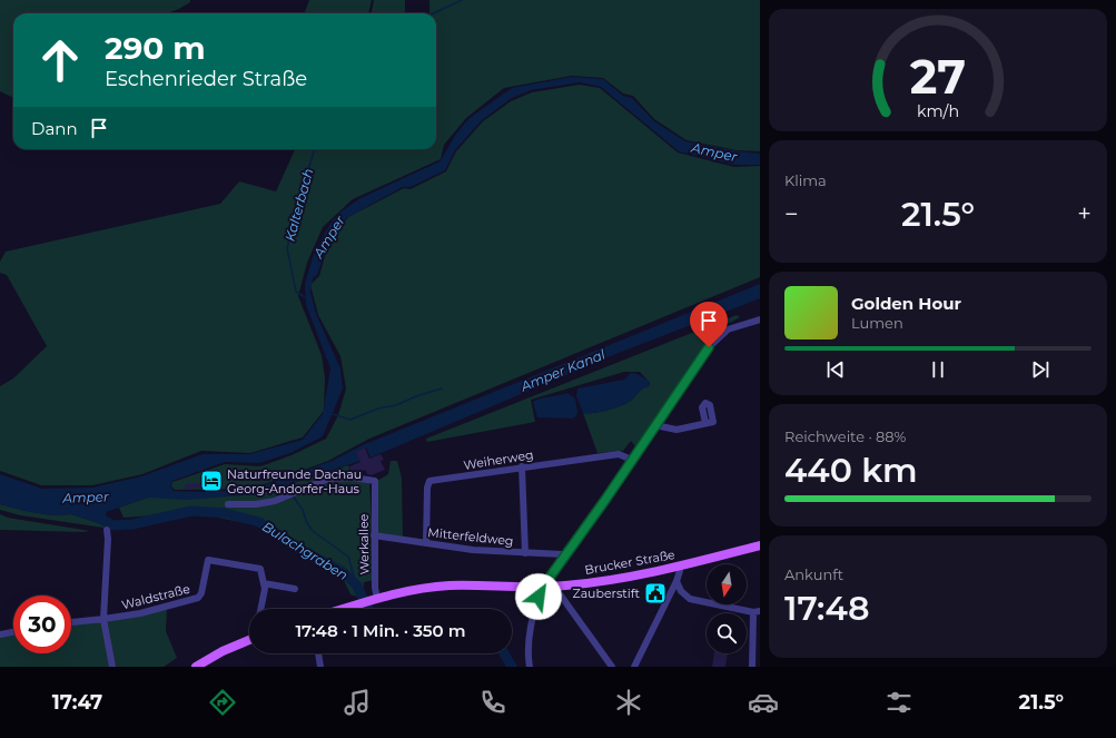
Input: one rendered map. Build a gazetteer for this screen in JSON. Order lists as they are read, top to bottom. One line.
{"streets":{"main road":["Brucker Straße"],"street":["Weiherweg","Mitterfeldweg","Werkallee","Waldstraße"]},"crossings":[["Weiherweg","Mitterfeldweg"],["Mitterfeldweg","Werkallee"],["Werkallee","Brucker Straße"]],"water":["Amper","Kalterbach","Amper Kanal","Bulachgraben"],"places":{"hotel":["Naturfreunde Dachau Georg-Andorfer-Haus"],"public building":["Zauberstift"]},"north":"bottom","page":{"turn":["290 m","Eschenrieder Straße"],"then":"Dann","tile":["Klima",["Reichweite · 88%","440 km"],["Ankunft","17:48"]],"heat":["−","21.5°","+"],"song":["Golden Hour","Lumen"],"limit":"30","trip":"17:48 · 1 Min. · 350 m","tabs":["17:47","21.5°"],"gauge":["27","km/h"]}}
